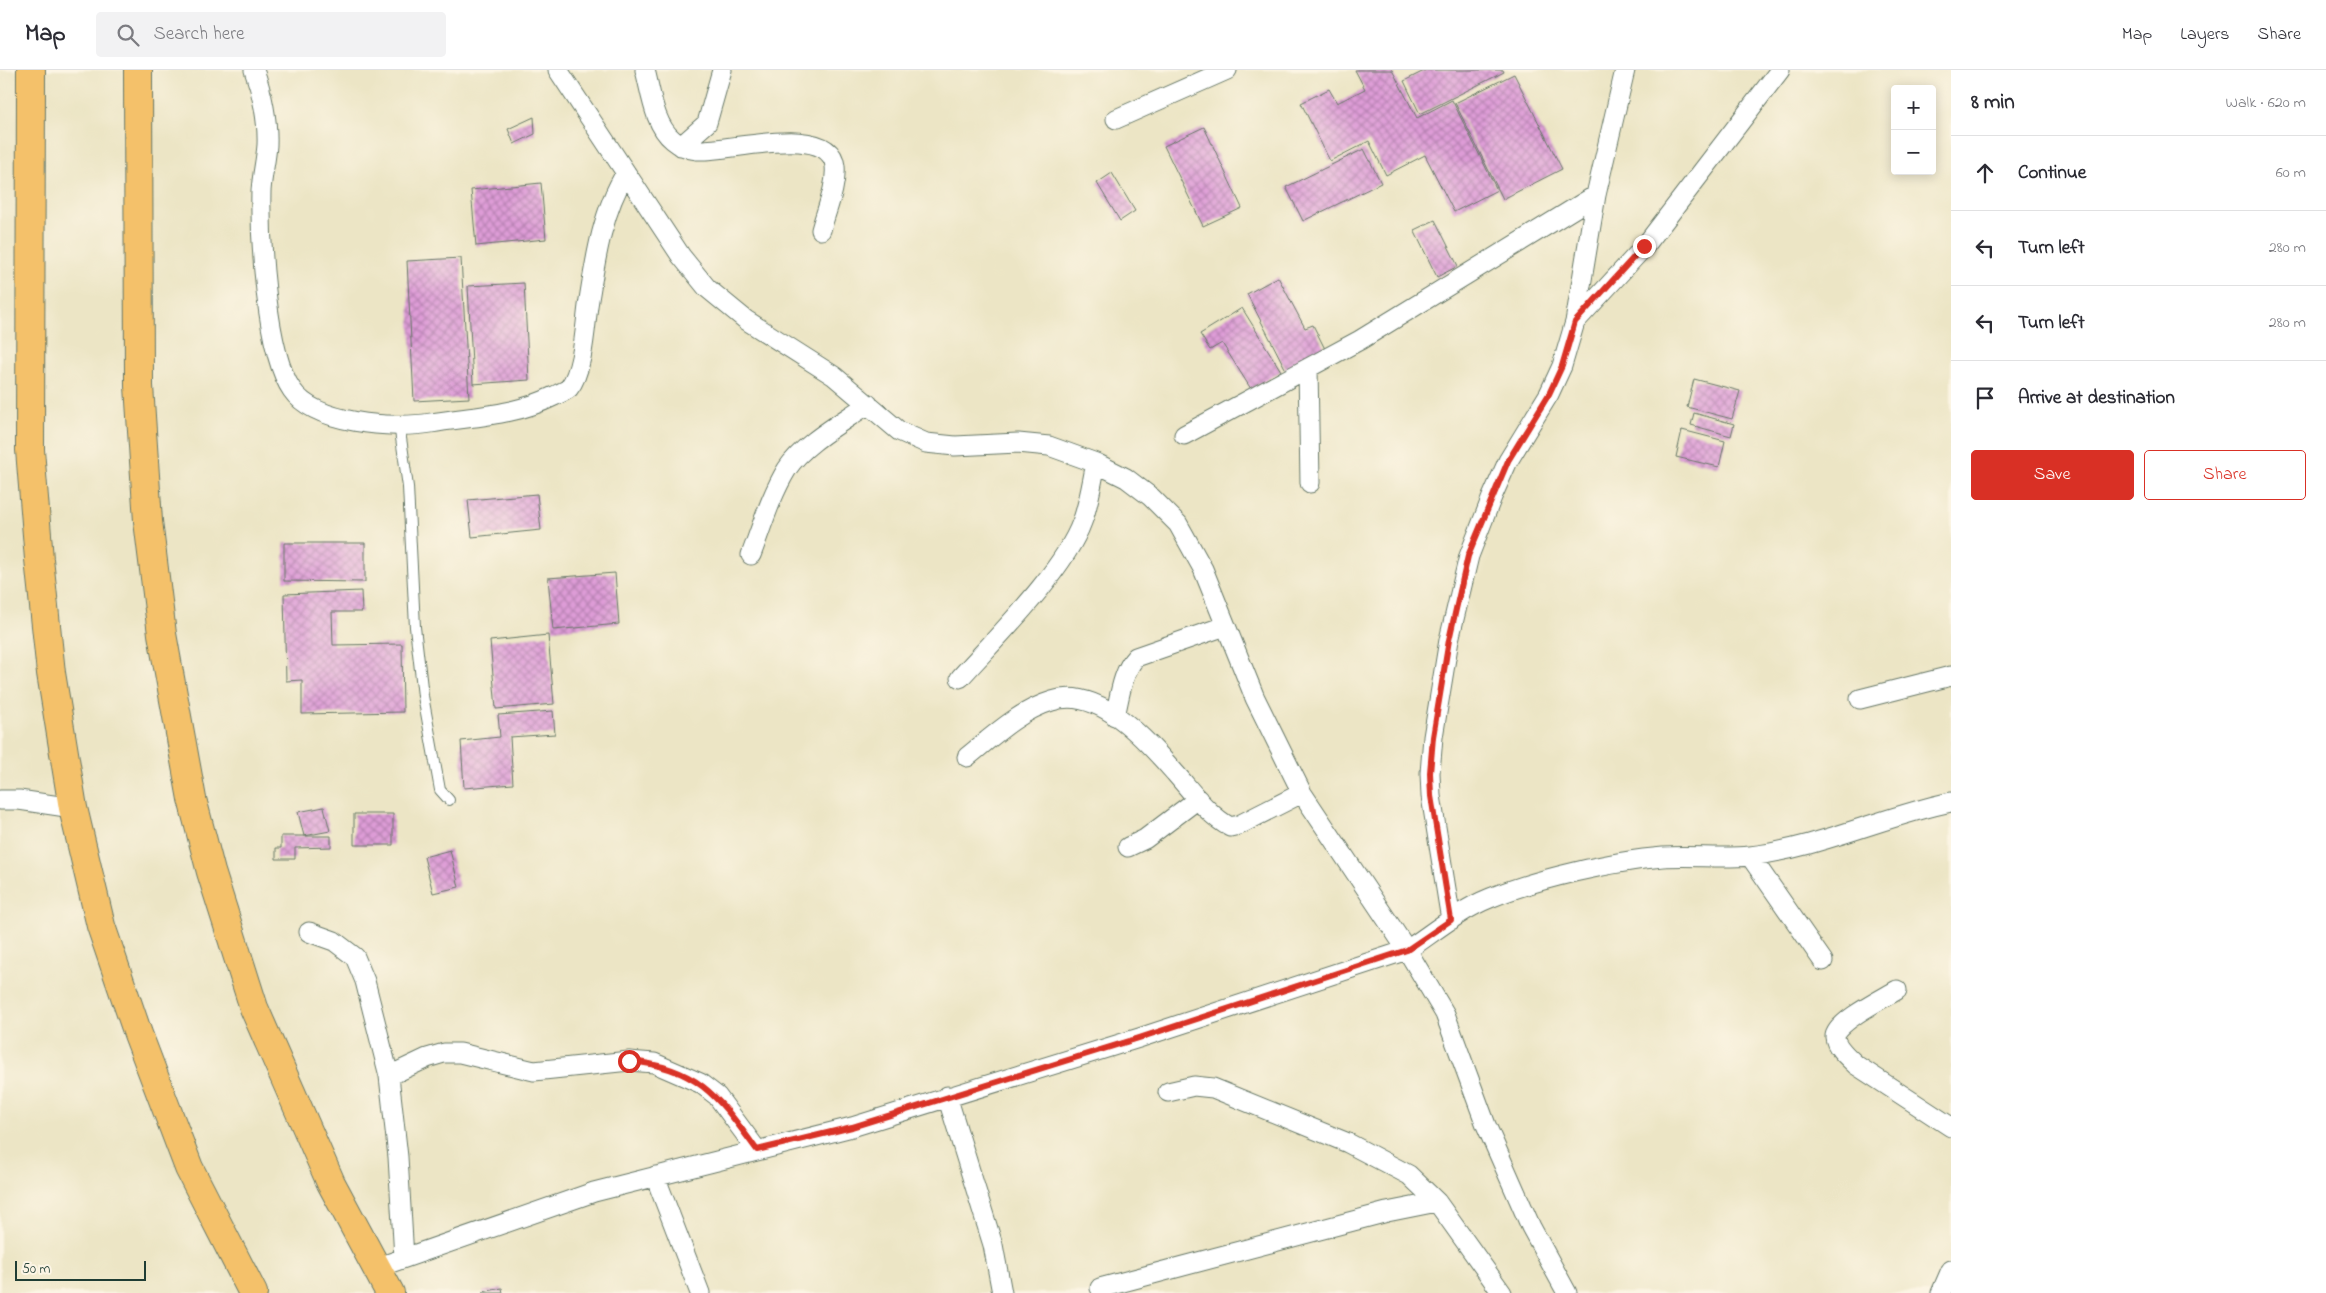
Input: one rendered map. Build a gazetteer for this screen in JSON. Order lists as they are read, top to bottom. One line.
{"scale_bar":"50 m","page":{"header":"Map","search":"Search here","nav":["Map","Layers","Share"],"heading":["8 min","Walk · 620 m"],"map_buttons":["+","−"],"list":[["Continue","60 m"],["Turn left","280 m"],["Turn left","280 m"],"Arrive at destination"],"buttons":["Save","Share"],"scale":"50 m"}}
